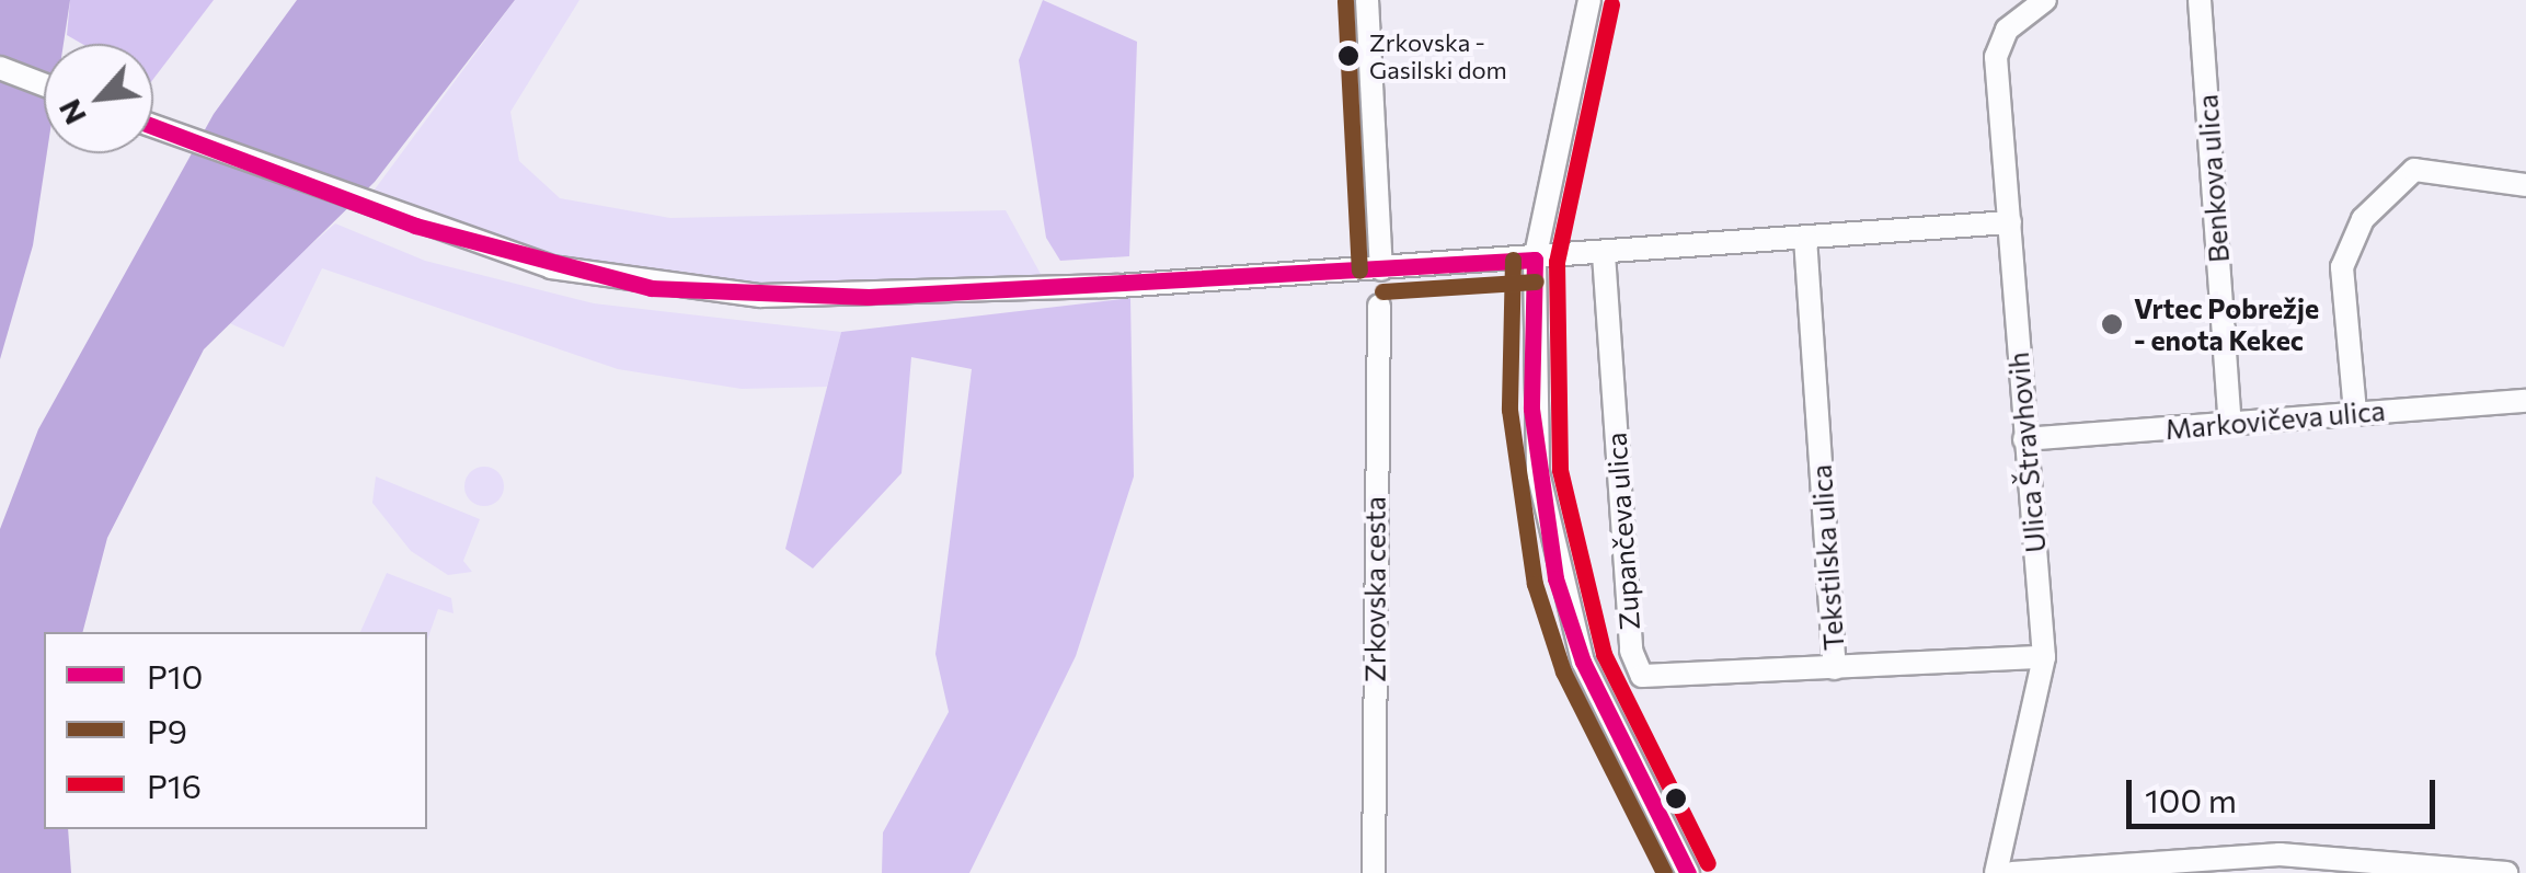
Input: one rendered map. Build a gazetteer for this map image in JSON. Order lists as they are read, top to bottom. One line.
{"streets":{"street":["Benkova ulica","Markovičeva ulica","Ulica Štravhovih","Zupančeva ulica","Tekstilska ulica","Zrkovska cesta"]},"crossings":[["Benkova ulica","Markovičeva ulica"],["Markovičeva ulica","Ulica Štravhovih"],["Ulica Štravhovih","Tekstilska ulica"],["Zupančeva ulica","Tekstilska ulica"]],"places":["Zrkovska - Gasilski dom","Vrtec Pobrežje - enota Kekec"],"lines":["transit line P9","transit line P16","transit line P10"],"legend":["P10","P9","P16"],"scale_bar":"100 m","north":"bottom left"}
